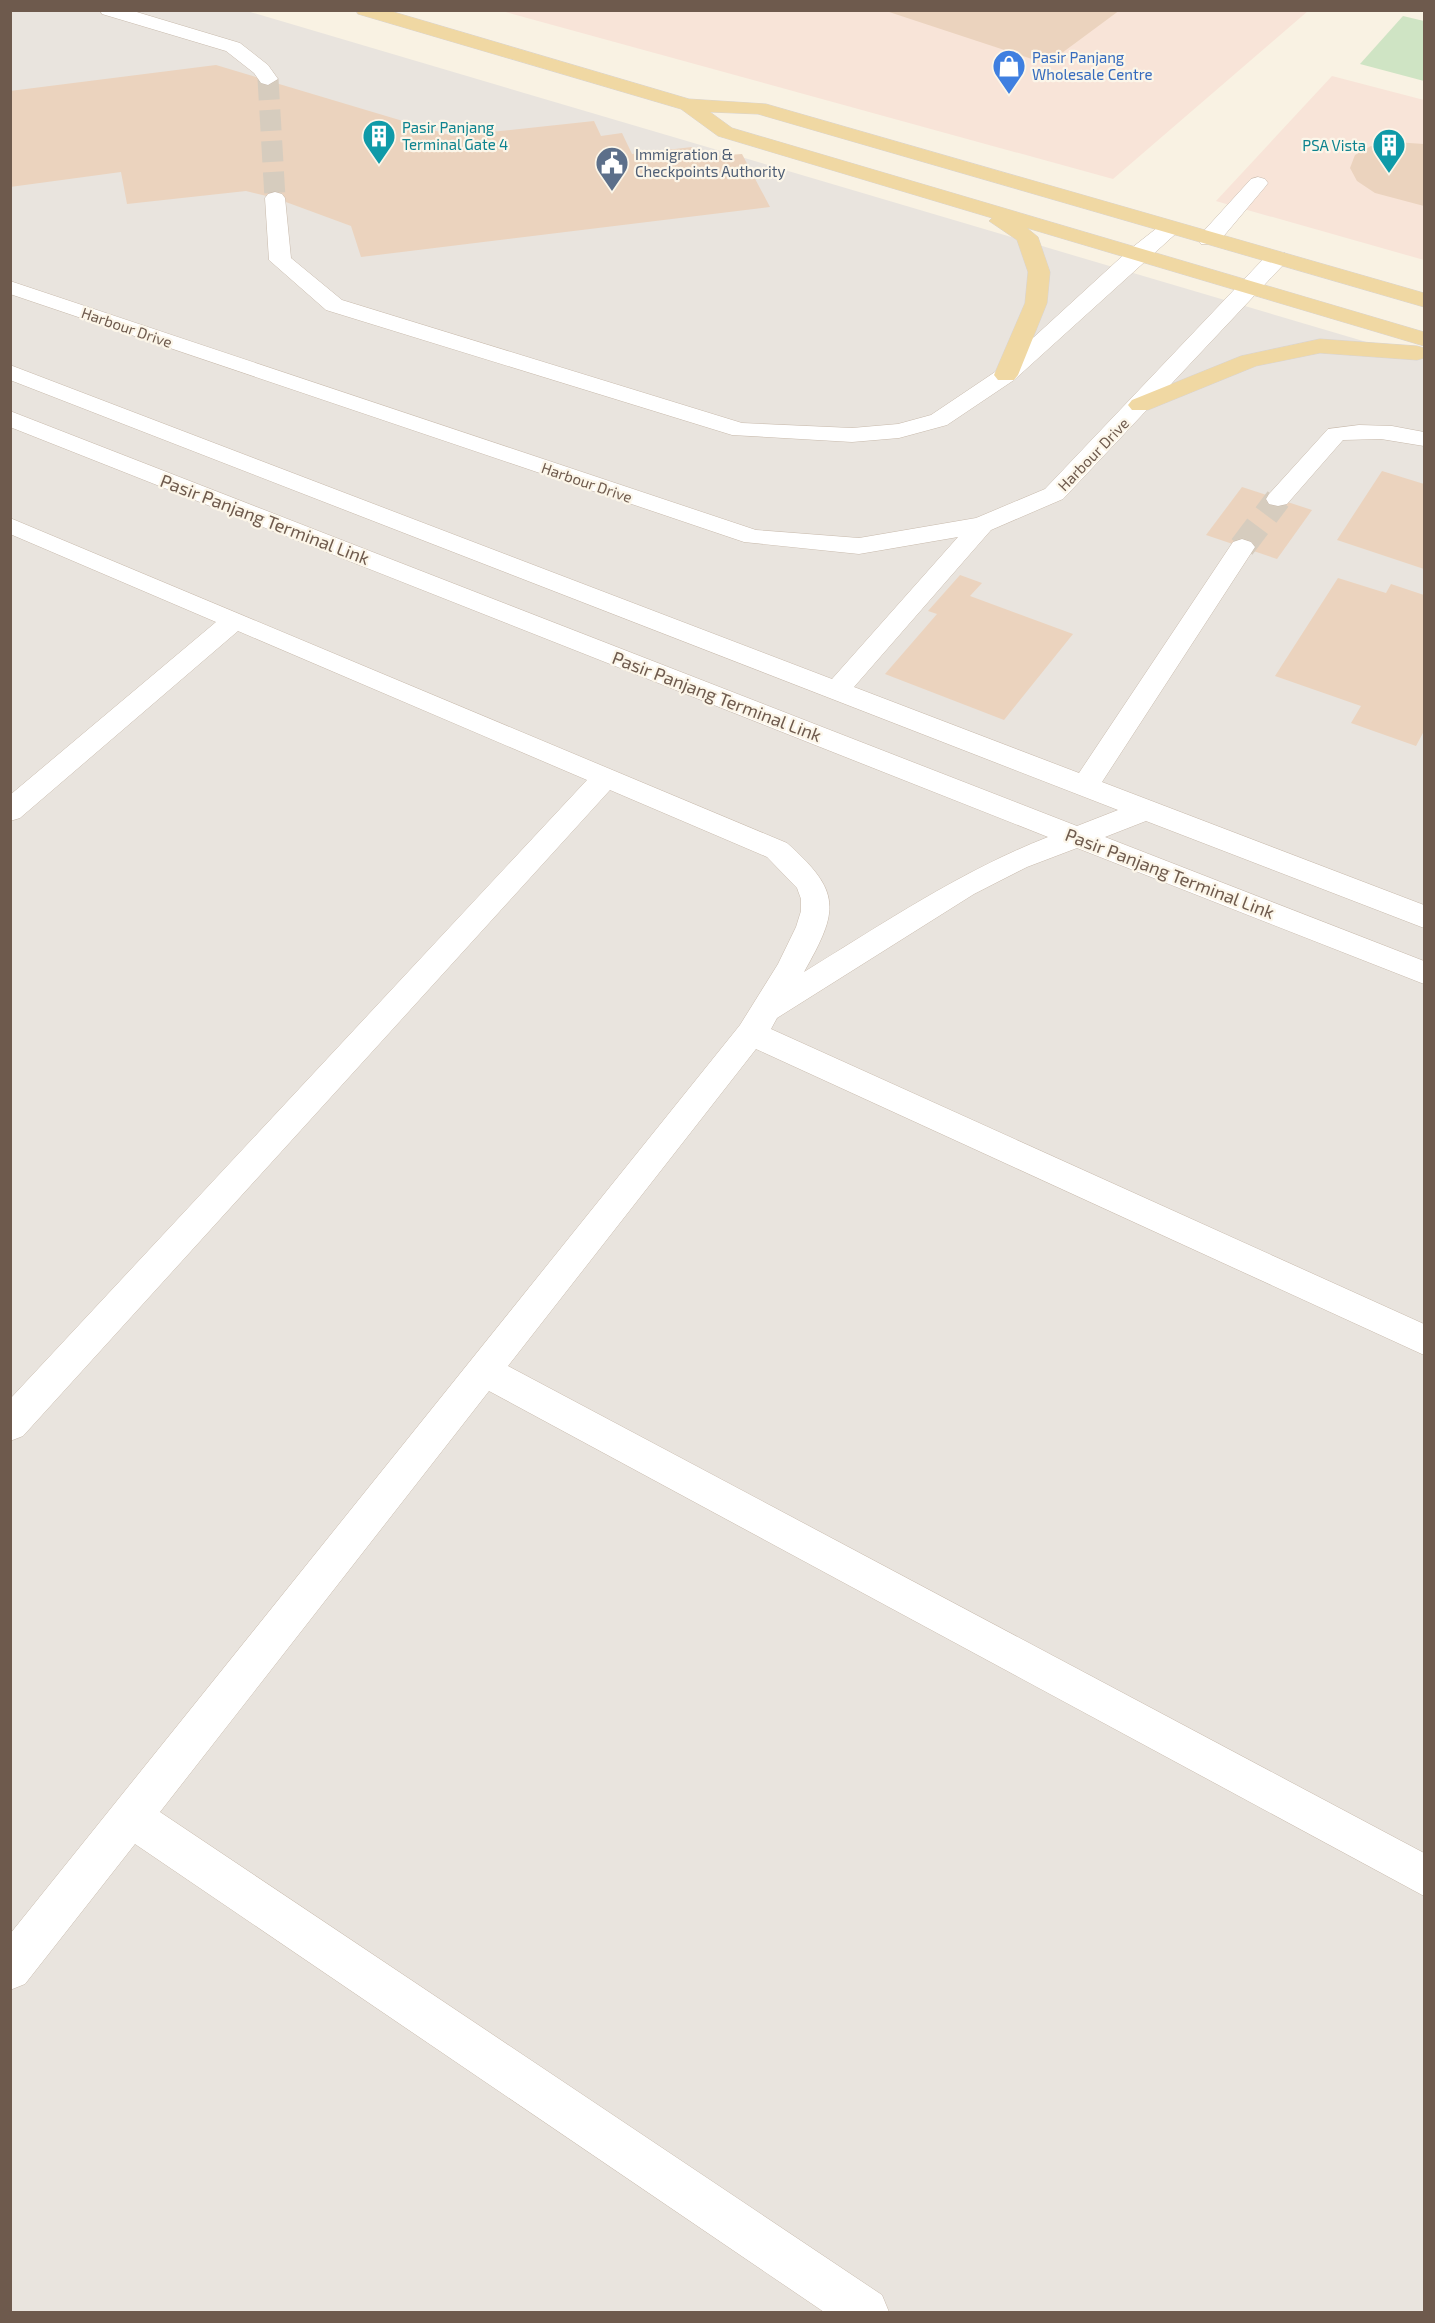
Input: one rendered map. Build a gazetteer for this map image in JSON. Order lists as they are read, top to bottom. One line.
{"streets":{"street":["Harbour Drive","Pasir Panjang Terminal Link"]},"places":{"shop":["Pasir Panjang Wholesale Centre"],"building":["Pasir Panjang Terminal Gate 4","PSA Vista"],"public building":["Immigration & Checkpoints Authority"]}}
